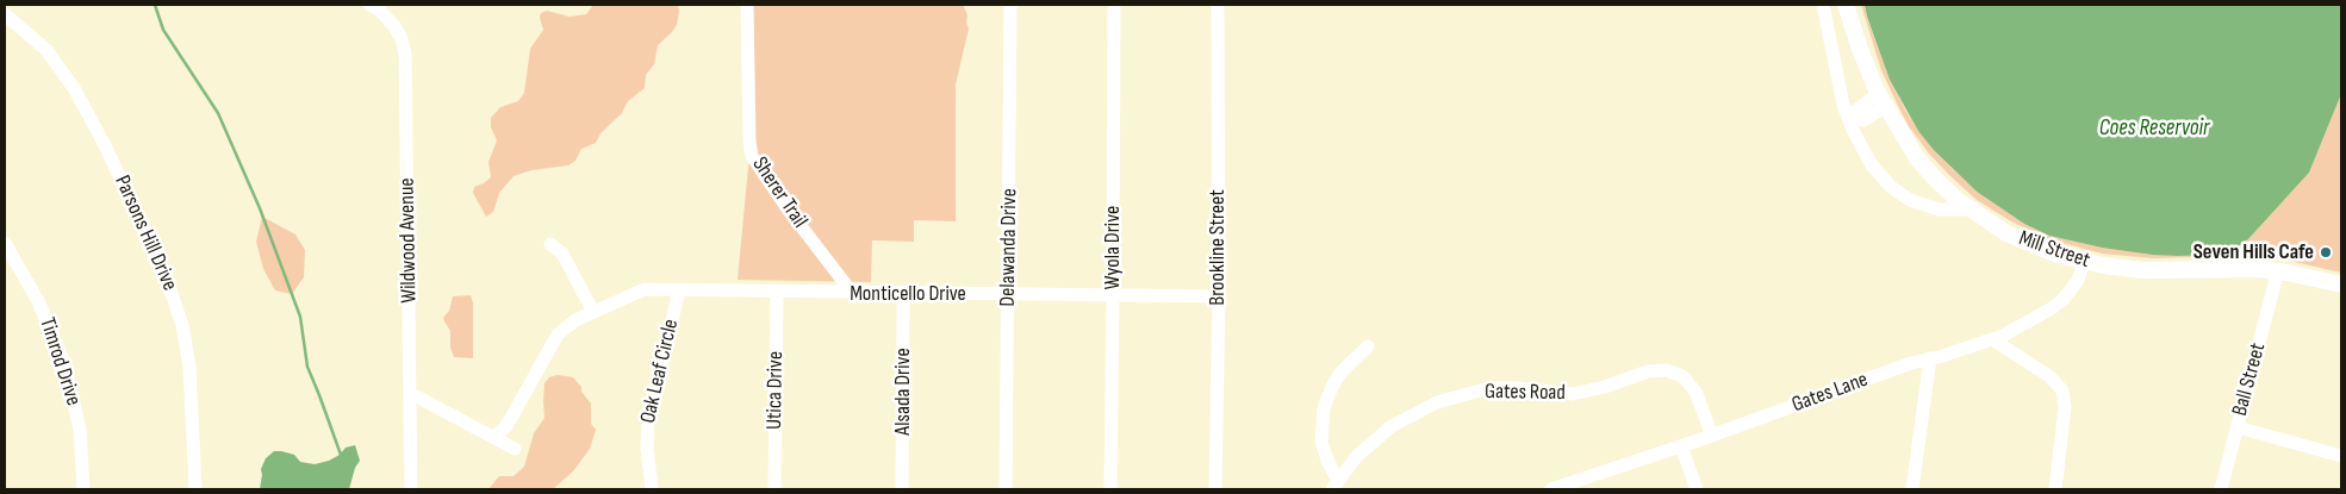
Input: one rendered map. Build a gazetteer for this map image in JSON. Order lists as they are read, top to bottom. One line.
{"streets":{"main road":["Mill Street"],"street":["Sherer Trail","Parsons Hill Drive","Wildwood Avenue","Delawanda Drive","Wyola Drive","Brookline Street","Monticello Drive","Timrod Drive","Oak Leaf Circle","Ball Street","Utica Drive","Alsada Drive","Gates Road","Gates Lane"]},"crossings":[["Sherer Trail","Monticello Drive"],["Delawanda Drive","Monticello Drive"],["Wyola Drive","Monticello Drive"],["Brookline Street","Monticello Drive"],["Mill Street","Ball Street"],["Mill Street","Gates Lane"],["Monticello Drive","Oak Leaf Circle"],["Monticello Drive","Utica Drive"],["Monticello Drive","Alsada Drive"],["Gates Road","Gates Lane"]],"water":["Coes Reservoir"],"places":["Seven Hills Cafe"]}
